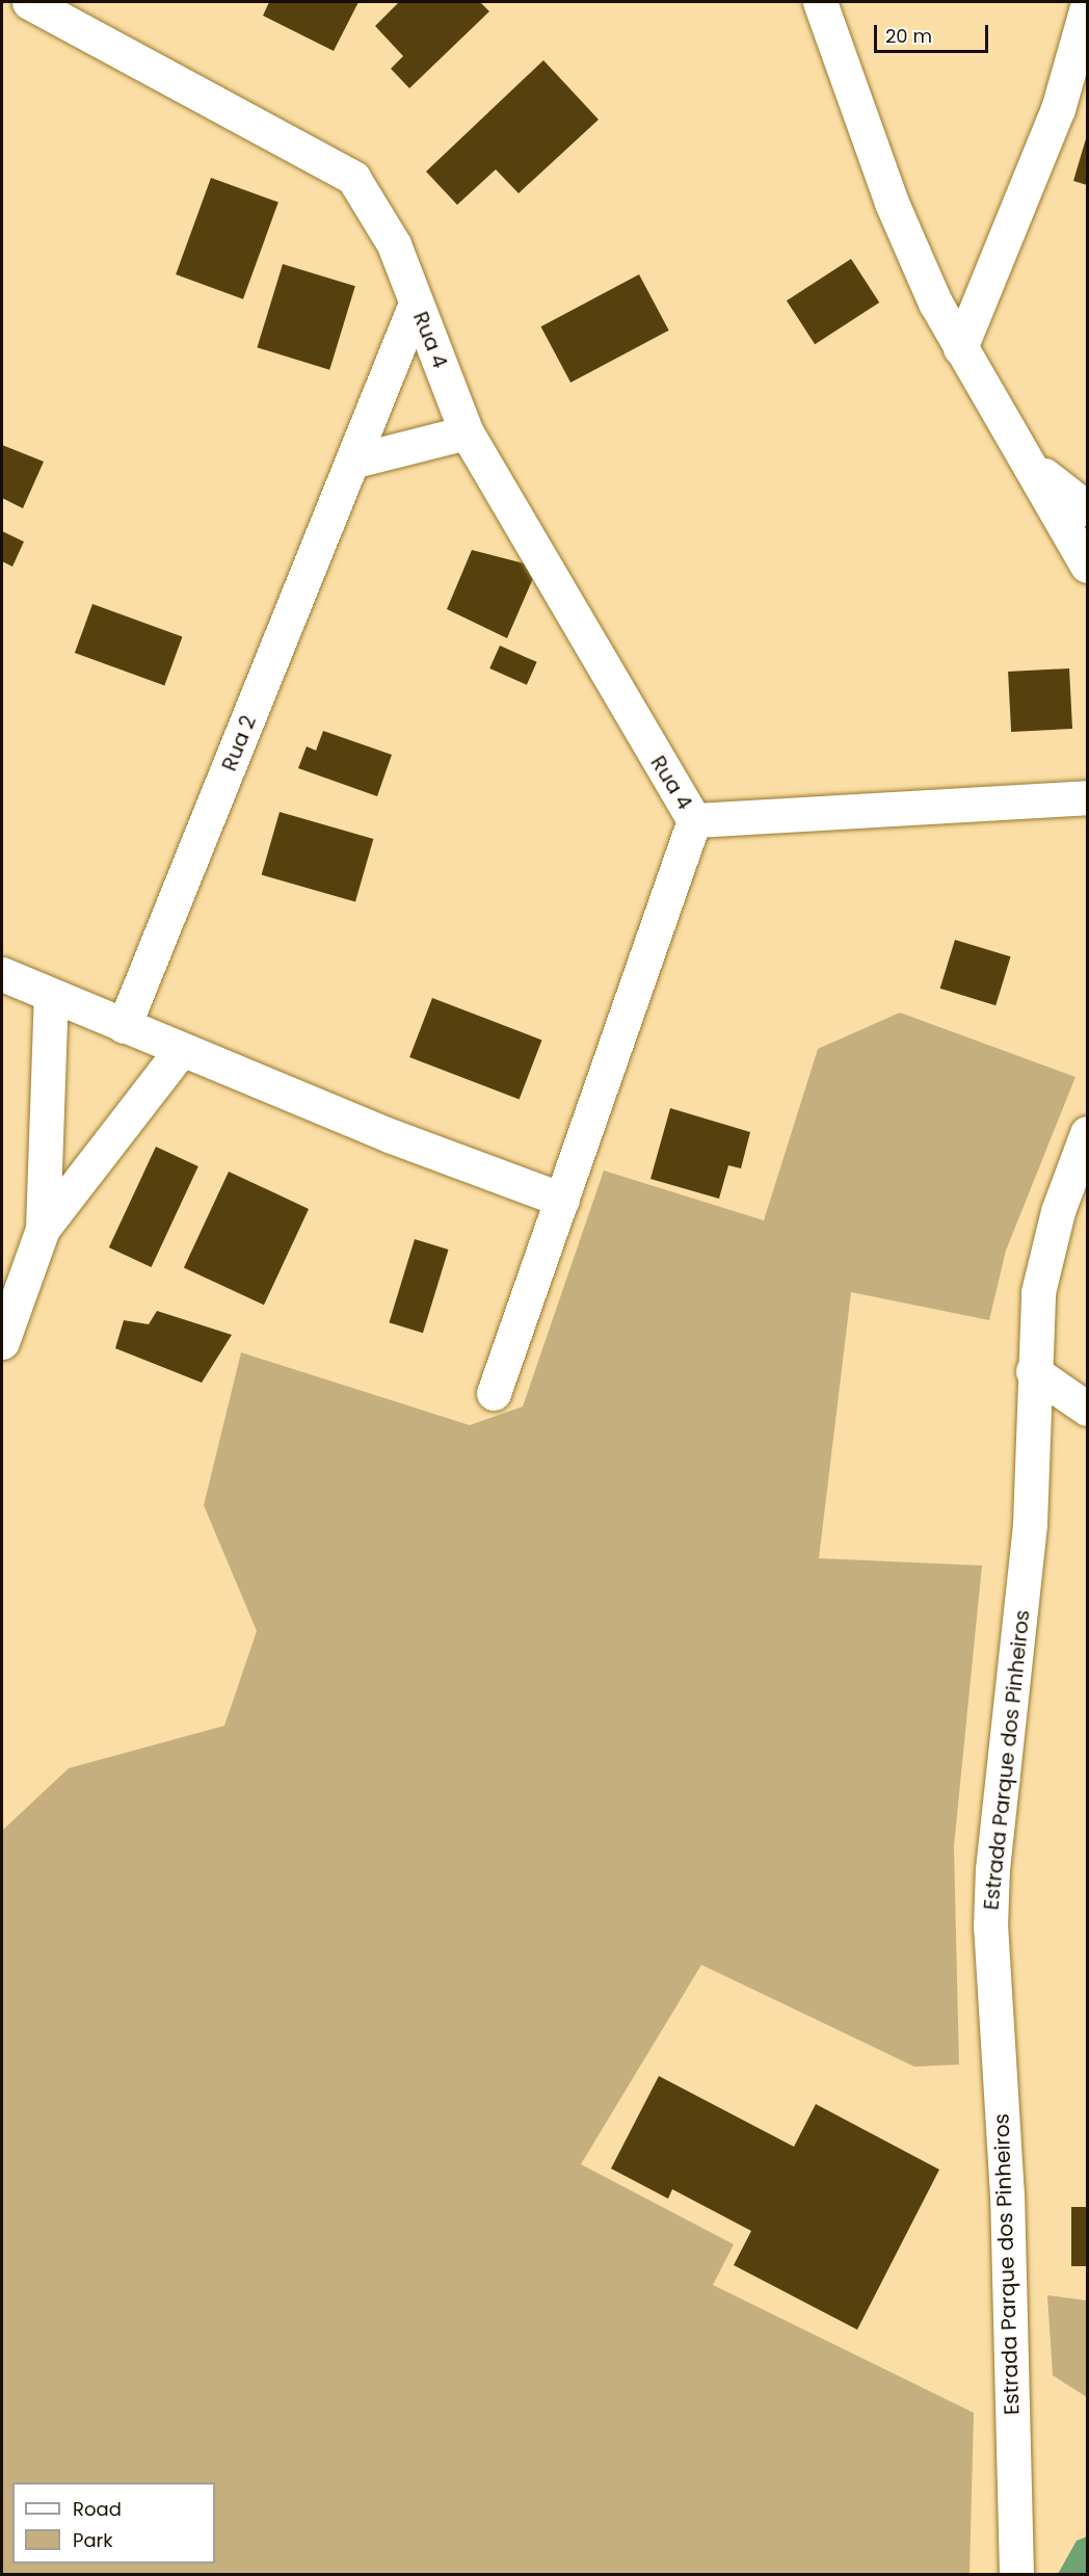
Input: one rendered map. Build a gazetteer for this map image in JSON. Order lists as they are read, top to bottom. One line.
{"streets":{"street":["Rua 4","Rua 2","Estrada Parque dos Pinheiros"]},"crossings":[["Rua 4","Rua 2"]],"legend":["Road","Park"],"scale_bar":"20 m"}
